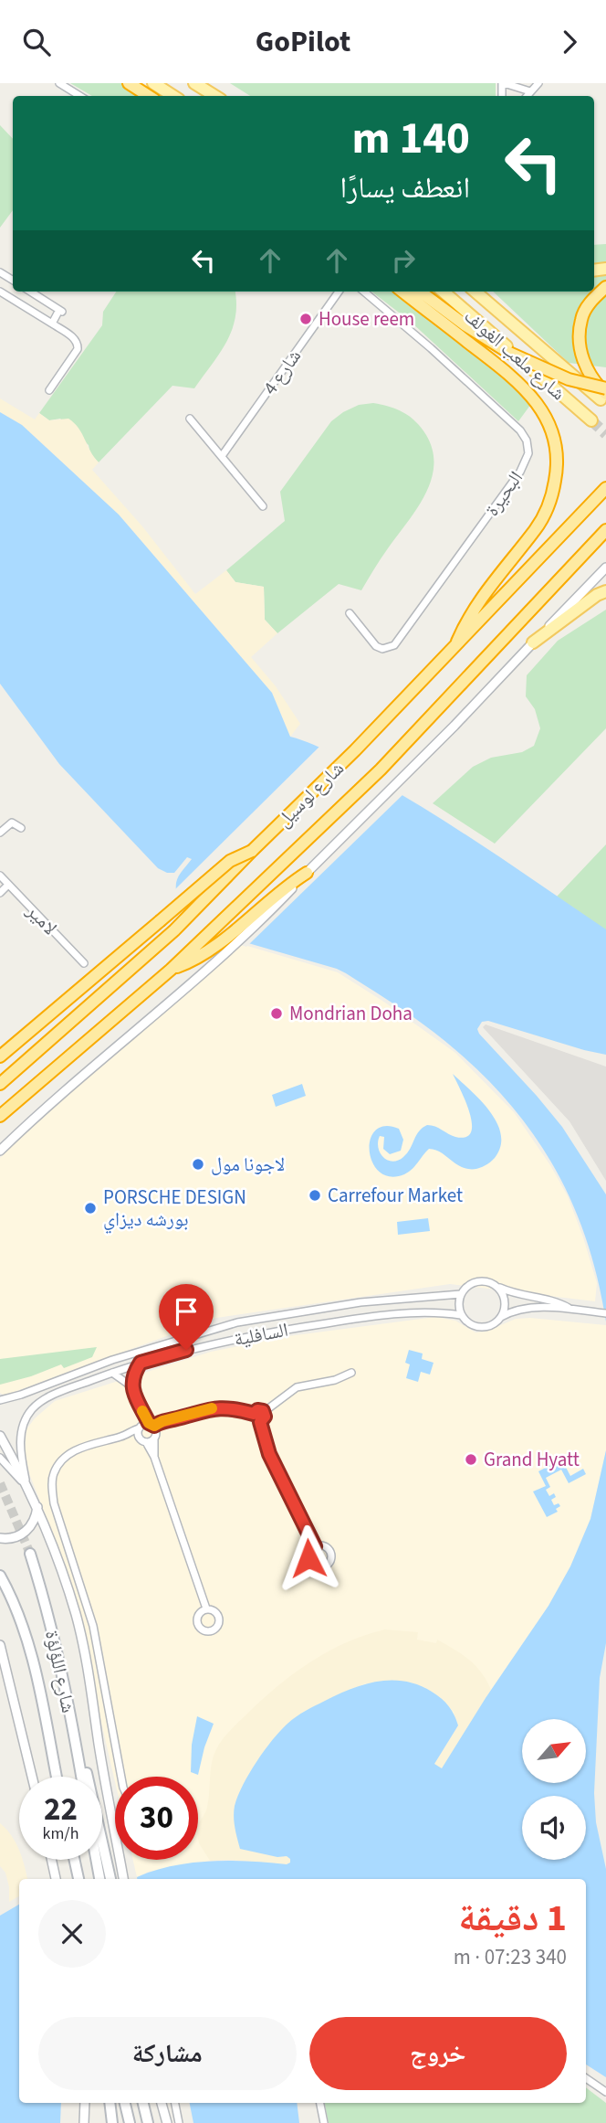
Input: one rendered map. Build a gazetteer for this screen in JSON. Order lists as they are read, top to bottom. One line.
{"streets":{"highway":["شارع لوسيل"],"main road":["شارع ملعب الغولف","شارع اللؤلؤة"],"street":["شارع 4","البحيرة","لامير","السافلية"]},"places":["House reem","Mondrian Doha","لاجونا مول","Carrefour Market","PORSCHE DESIGN بورشه ديزاي","Grand Hyatt"],"north":"top right","page":{"header":"GoPilot","turn":["140 m","انعطف يسارًا"],"speed":"22 km/h","limit":"30","heading":["1 دقيقة","340 m · 07:23"],"buttons":["خروج","مشاركة"]}}
